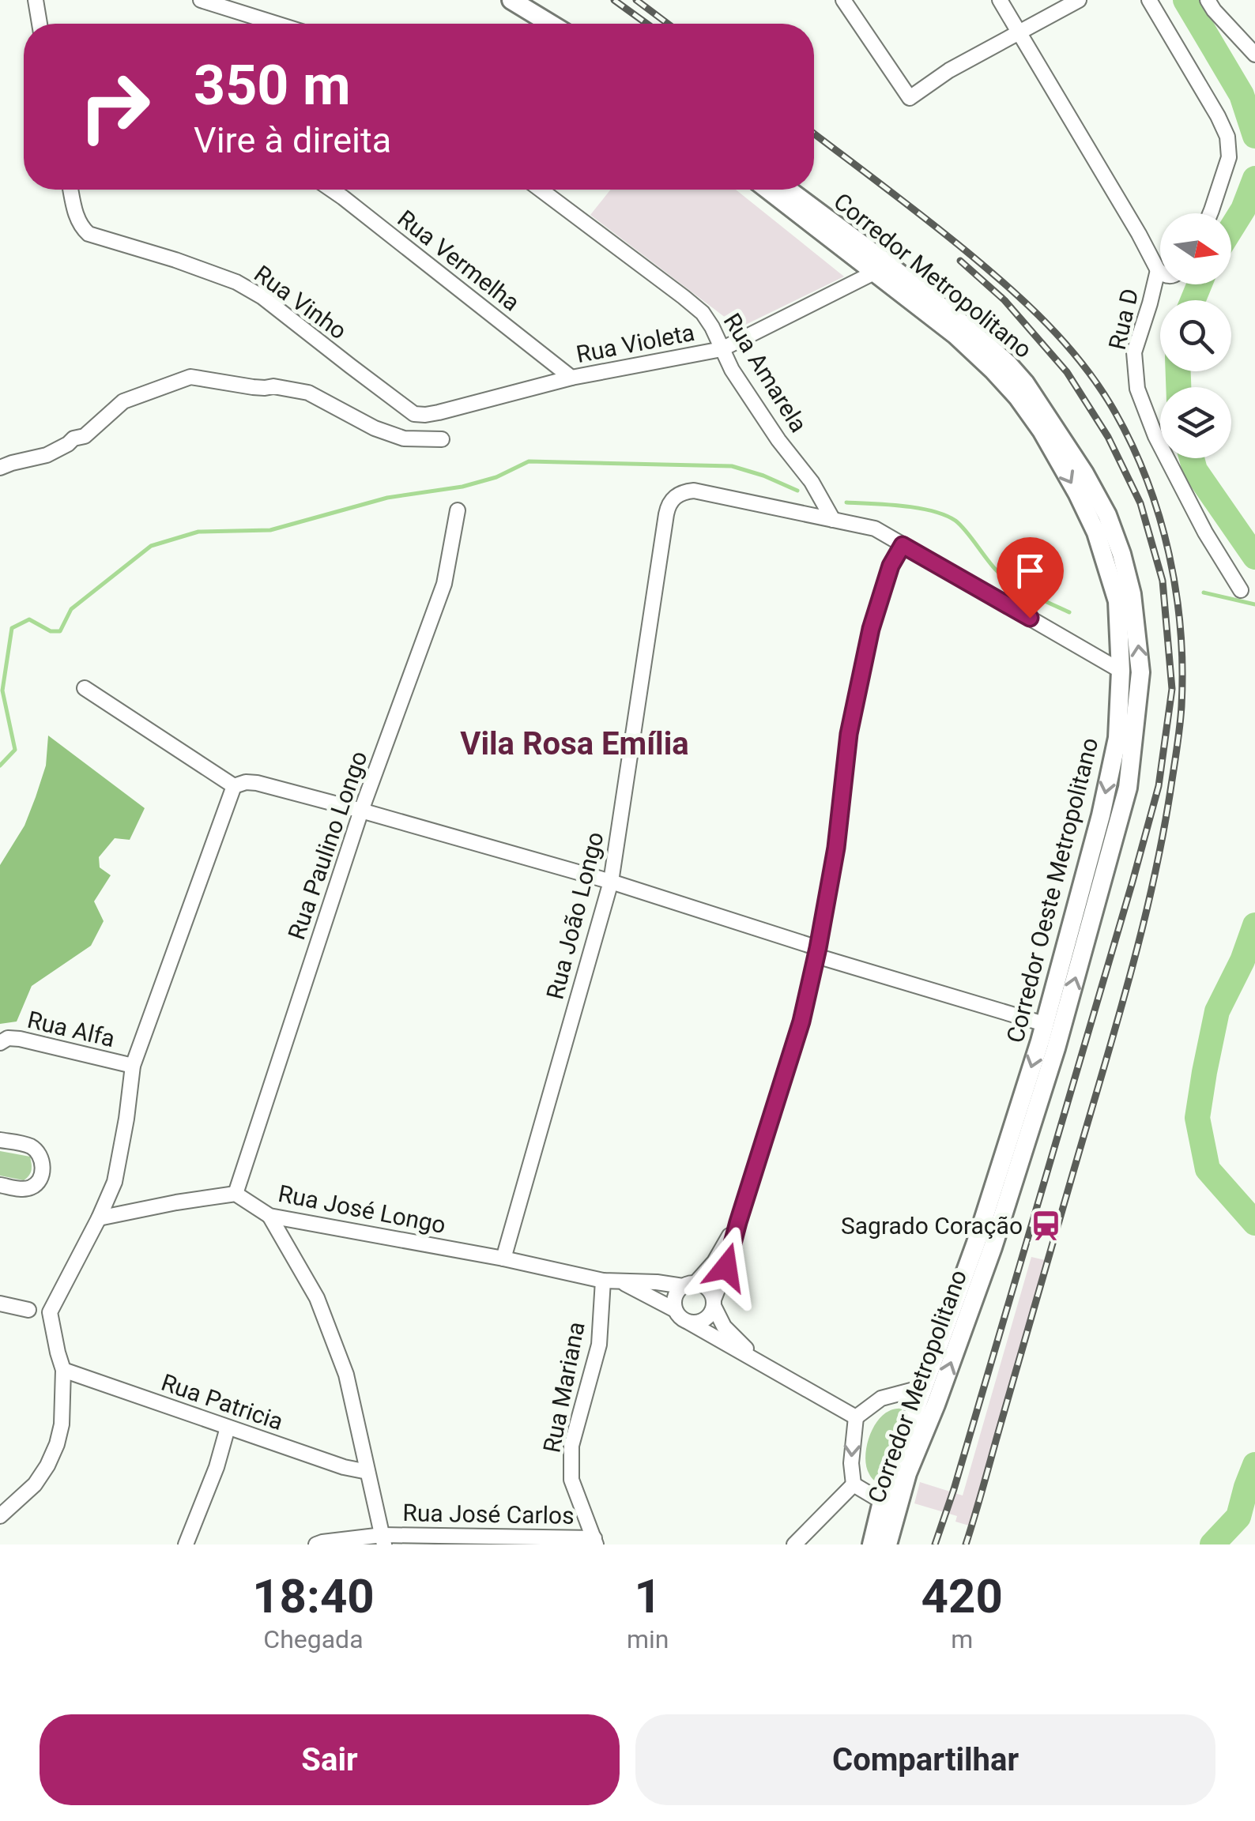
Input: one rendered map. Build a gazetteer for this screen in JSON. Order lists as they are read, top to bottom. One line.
{"streets":{"main road":["Corredor Metropolitano","Corredor Oeste Metropolitano"],"street":["Rua Vermelha","Rua Vinho","Rua D","Rua Violeta","Rua Amarela","Rua Paulino Longo","Rua João Longo","Rua Alfa","Rua José Longo","Rua Mariana","Rua Patricia","Rua José Carlos"]},"crossings":[["Rua Vermelha","Rua Violeta"],["Corredor Metropolitano","Corredor Oeste Metropolitano"],["Rua Vinho","Rua Violeta"],["Rua Violeta","Rua Amarela"],["Rua Violeta","Corredor Oeste Metropolitano"],["Rua Amarela","Rua João Longo"],["Rua Paulino Longo","Rua José Longo"],["Rua João Longo","Rua José Longo"],["Rua José Longo","Rua Mariana"],["Rua Mariana","Rua José Carlos"]],"one_way":["Corredor Metropolitano","Corredor Oeste Metropolitano"],"districts":["Vila Rosa Emília"],"places":{"station":["Sagrado Coração"]},"north":"right","page":{"turn":["350 m","Vire à direita"],"eta":["18:40","Chegada","1","min","420","m"],"buttons":["Sair","Compartilhar"]}}
